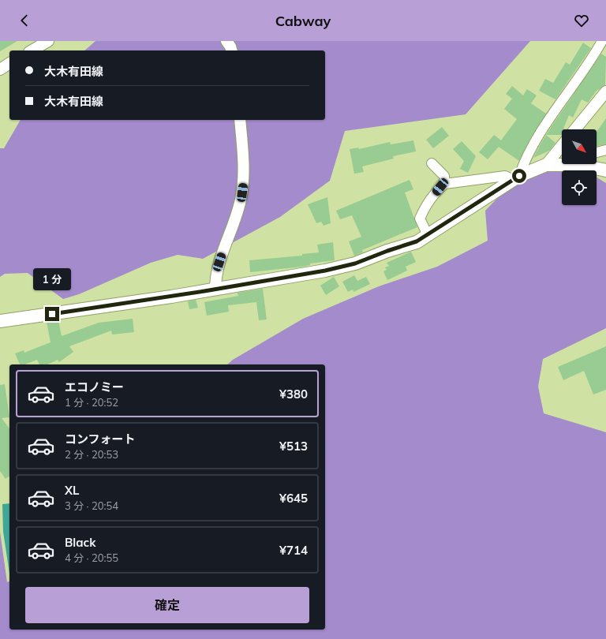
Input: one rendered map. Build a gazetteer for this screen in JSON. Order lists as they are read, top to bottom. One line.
{"north":"bottom right","page":{"header":"Cabway","banner":["大木有田線","大木有田線"],"bubble":"1 分","list":[{"name":"エコノミー","note":"1 分 · 20:52","value":"¥380"},{"name":"コンフォート","note":"2 分 · 20:53","value":"¥513"},{"name":"XL","note":"3 分 · 20:54","value":"¥645"},{"name":"Black","note":"4 分 · 20:55","value":"¥714"}],"buttons":"確定"}}
